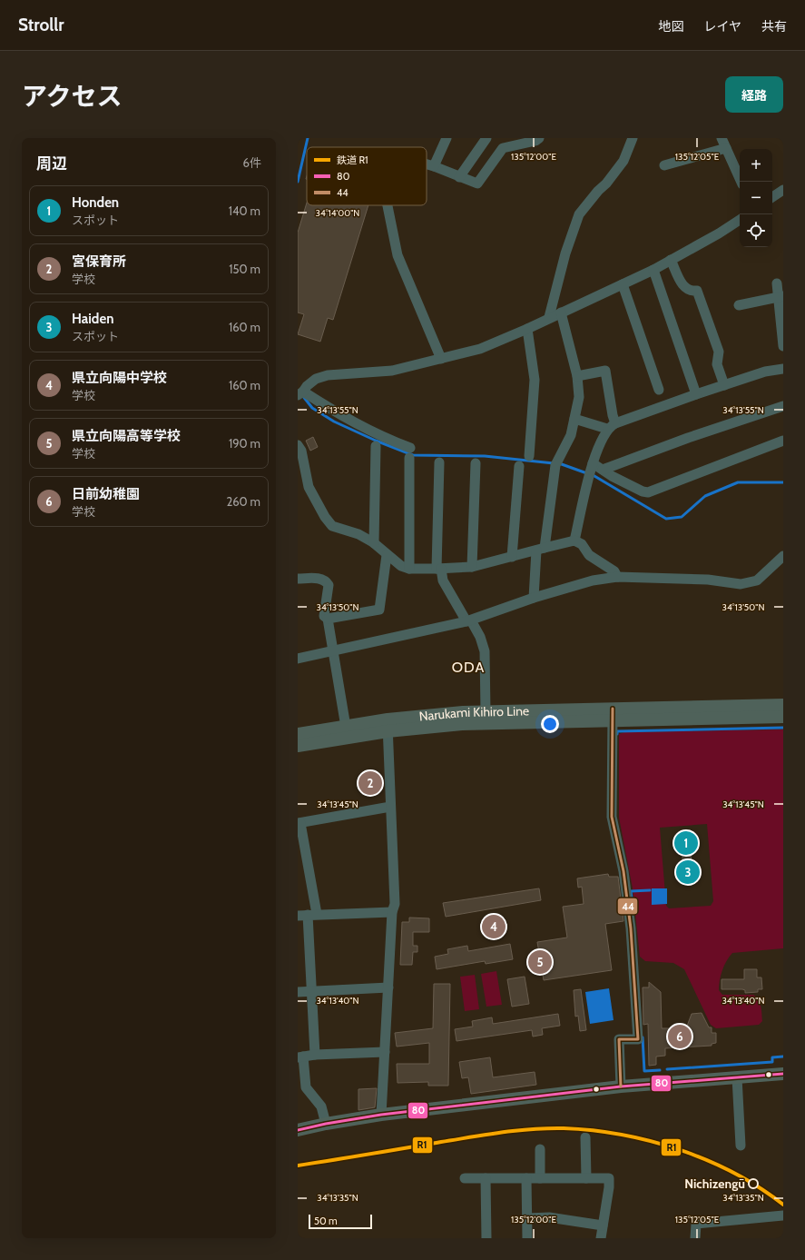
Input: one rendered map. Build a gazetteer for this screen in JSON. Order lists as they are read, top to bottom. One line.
{"streets":{"main road":["Narukami Kihiro Line"]},"districts":["ODA"],"places":["Nichizengū"],"lines":["transit line 44","transit line 80","rail line R1"],"legend":["鉄道 R1","80","44"],"scale_bar":"50 m","page":{"header":"Strollr","nav":["地図","レイヤ","共有"],"title":"アクセス","buttons":"経路","heading":["周辺","6件"],"map_buttons":["+","−"],"list":[{"mark":"1","name":"Honden","note":"スポット","value":"140 m"},{"mark":"2","name":"宮保育所","note":"学校","value":"150 m"},{"mark":"3","name":"Haiden","note":"スポット","value":"160 m"},{"mark":"4","name":"県立向陽中学校","note":"学校","value":"160 m"},{"mark":"5","name":"県立向陽高等学校","note":"学校","value":"190 m"},{"mark":"6","name":"日前幼稚園","note":"学校","value":"260 m"}],"pins":["2","1","3","4","5","6"],"scale":"50 m"},"coordinates":["135°12'00\"E","135°12'05\"E","34°14'00\"N","34°13'55\"N","34°13'50\"N","34°13'45\"N","34°13'40\"N","34°13'35\"N"]}
